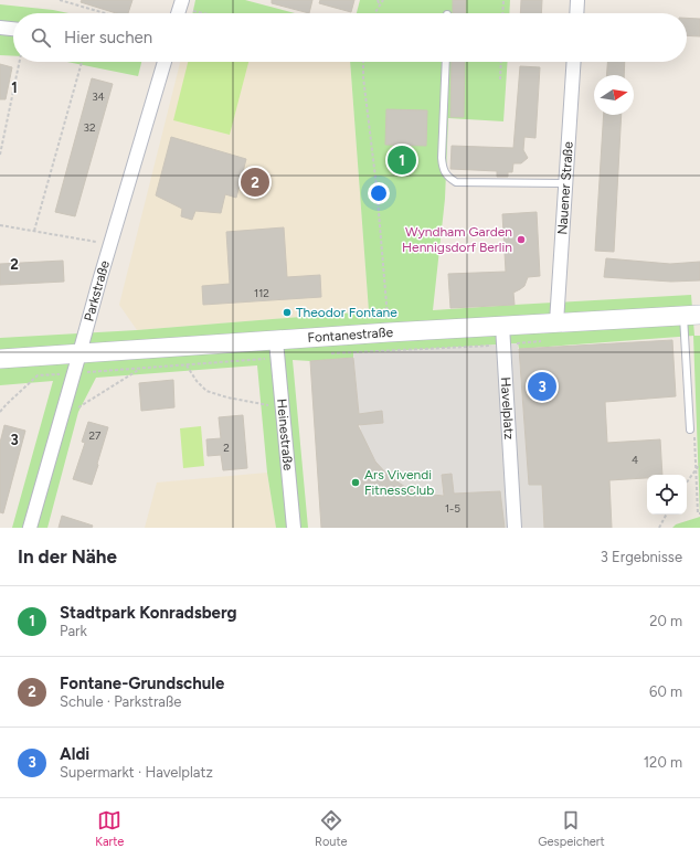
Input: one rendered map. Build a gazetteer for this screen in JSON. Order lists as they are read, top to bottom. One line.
{"streets":{"street":["Nauener Straße","Parkstraße","Fontanestraße","Havelplatz","Heinestraße"]},"crossings":[["Nauener Straße","Fontanestraße"],["Parkstraße","Fontanestraße"],["Fontanestraße","Havelplatz"],["Fontanestraße","Heinestraße"]],"places":["Wyndham Garden Hennigsdorf Berlin","Theodor Fontane","Ars Vivendi FitnessClub"],"house_numbers":["34","32","112","27","2","4","1-5"],"north":"right","page":{"search":"Hier suchen","pins":["1","2","3"],"heading":["In der Nähe","3 Ergebnisse"],"list":[{"mark":"1","name":"Stadtpark Konradsberg","note":"Park","value":"20 m"},{"mark":"2","name":"Fontane-Grundschule","note":"Schule · Parkstraße","value":"60 m"},{"mark":"3","name":"Aldi","note":"Supermarkt · Havelplatz","value":"120 m"}],"nav":["Karte","Route","Gespeichert"]},"grid":{"rows":["1","2","3"]}}
